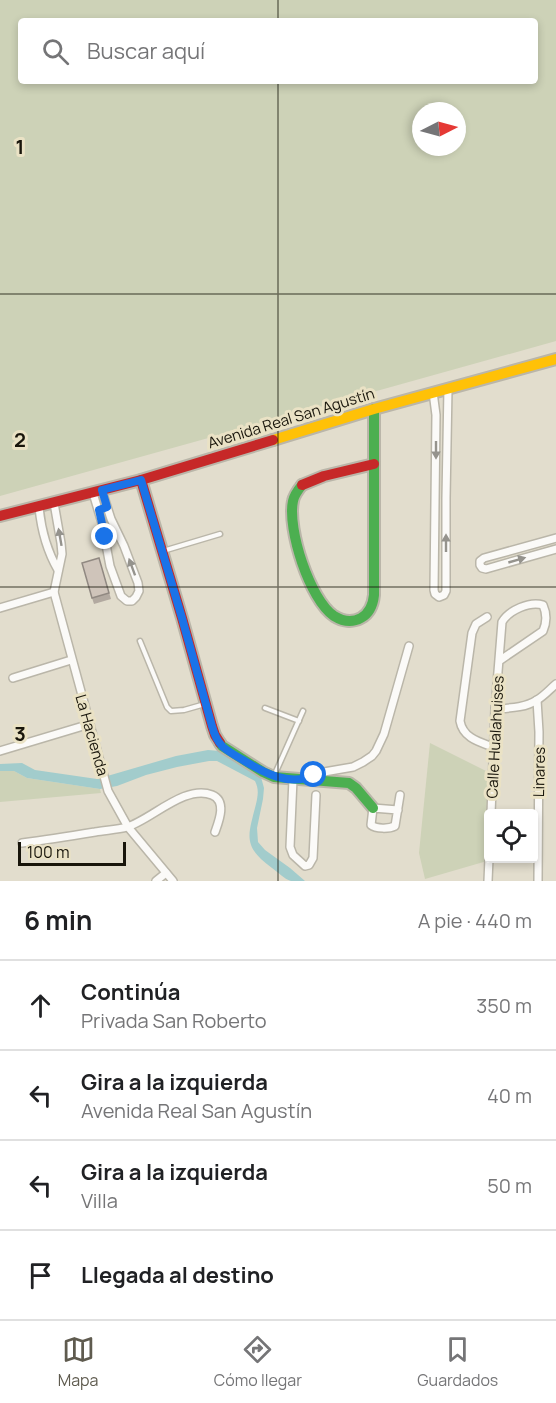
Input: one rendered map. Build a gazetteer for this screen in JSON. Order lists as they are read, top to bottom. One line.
{"streets":{"street":["Avenida Real San Agustín","La Hacienda","Calle Hualahuises","Linares"]},"crossings":[["Avenida Real San Agustín","La Hacienda"]],"scale_bar":"100 m","north":"right","page":{"search":"Buscar aquí","scale":"100 m","heading":["6 min","A pie · 440 m"],"list":[["Continúa","Privada San Roberto","350 m"],["Gira a la izquierda","Avenida Real San Agustín","40 m"],["Gira a la izquierda","Villa","50 m"],"Llegada al destino"],"nav":["Mapa","Cómo llegar","Guardados"]},"grid":{"rows":["1","2","3"]}}
